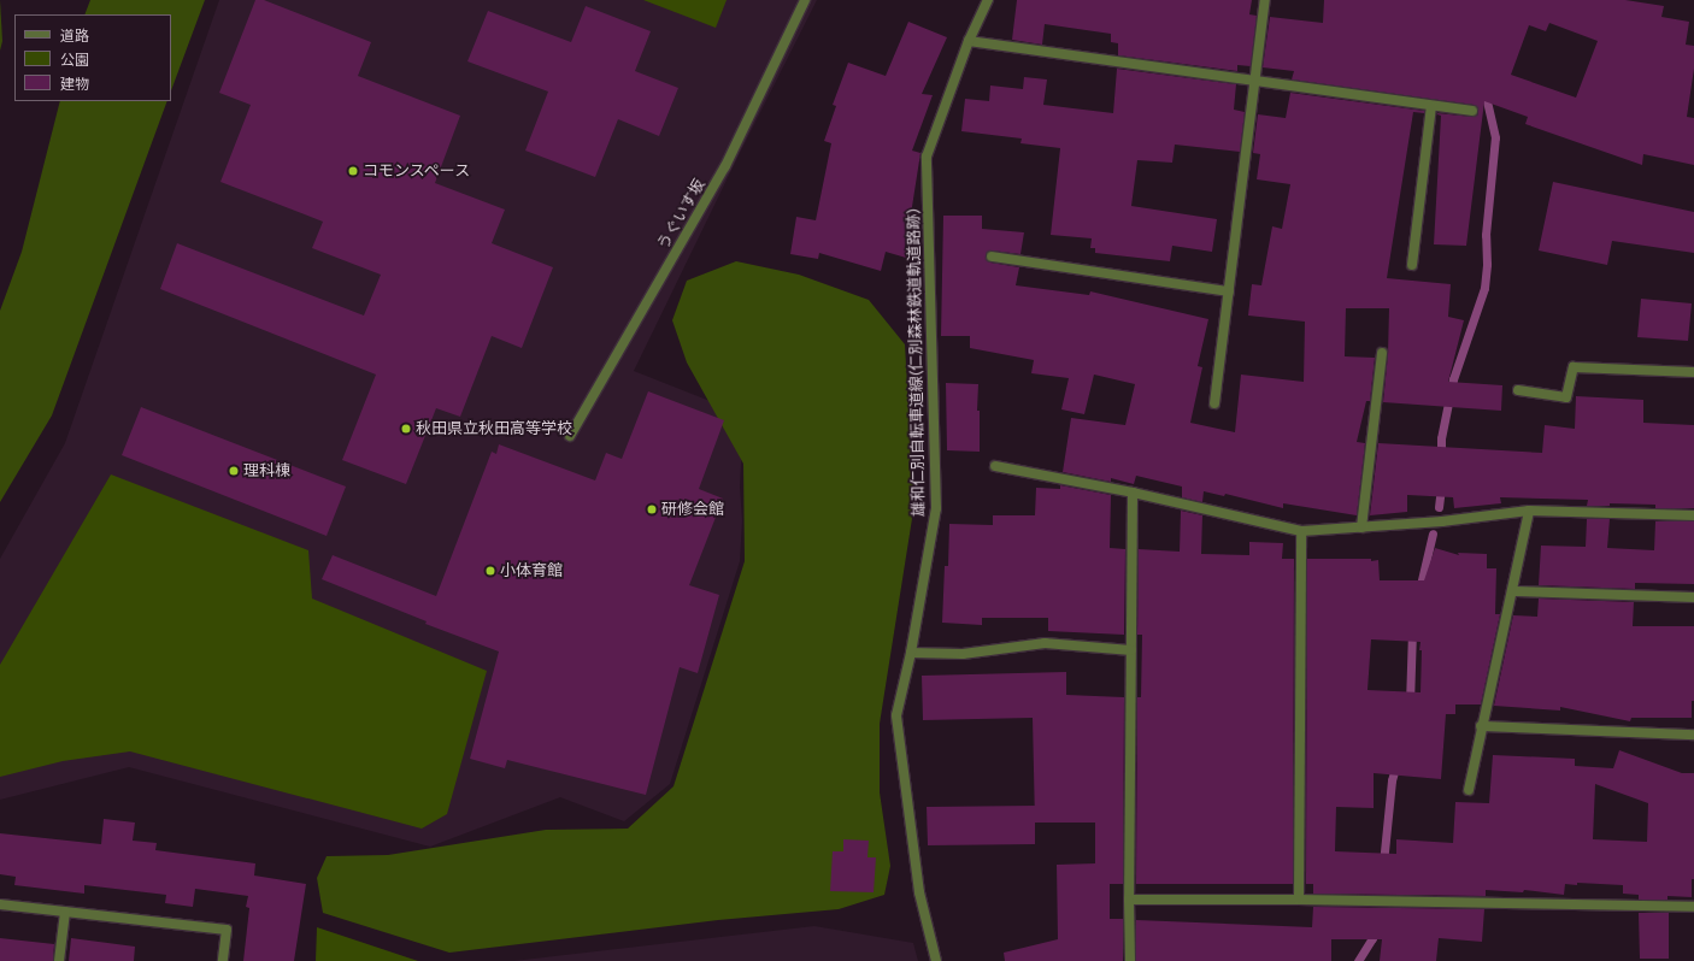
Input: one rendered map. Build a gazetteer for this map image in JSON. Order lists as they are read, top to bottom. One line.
{"streets":{"street":["うぐいす坂","雄和仁別自転車道線(仁別森林鉄道軌道路跡)"]},"places":["コモンスペース","秋田県立秋田高等学校","理科棟","研修会館","小体育館"],"legend":["道路","公園","建物"]}
